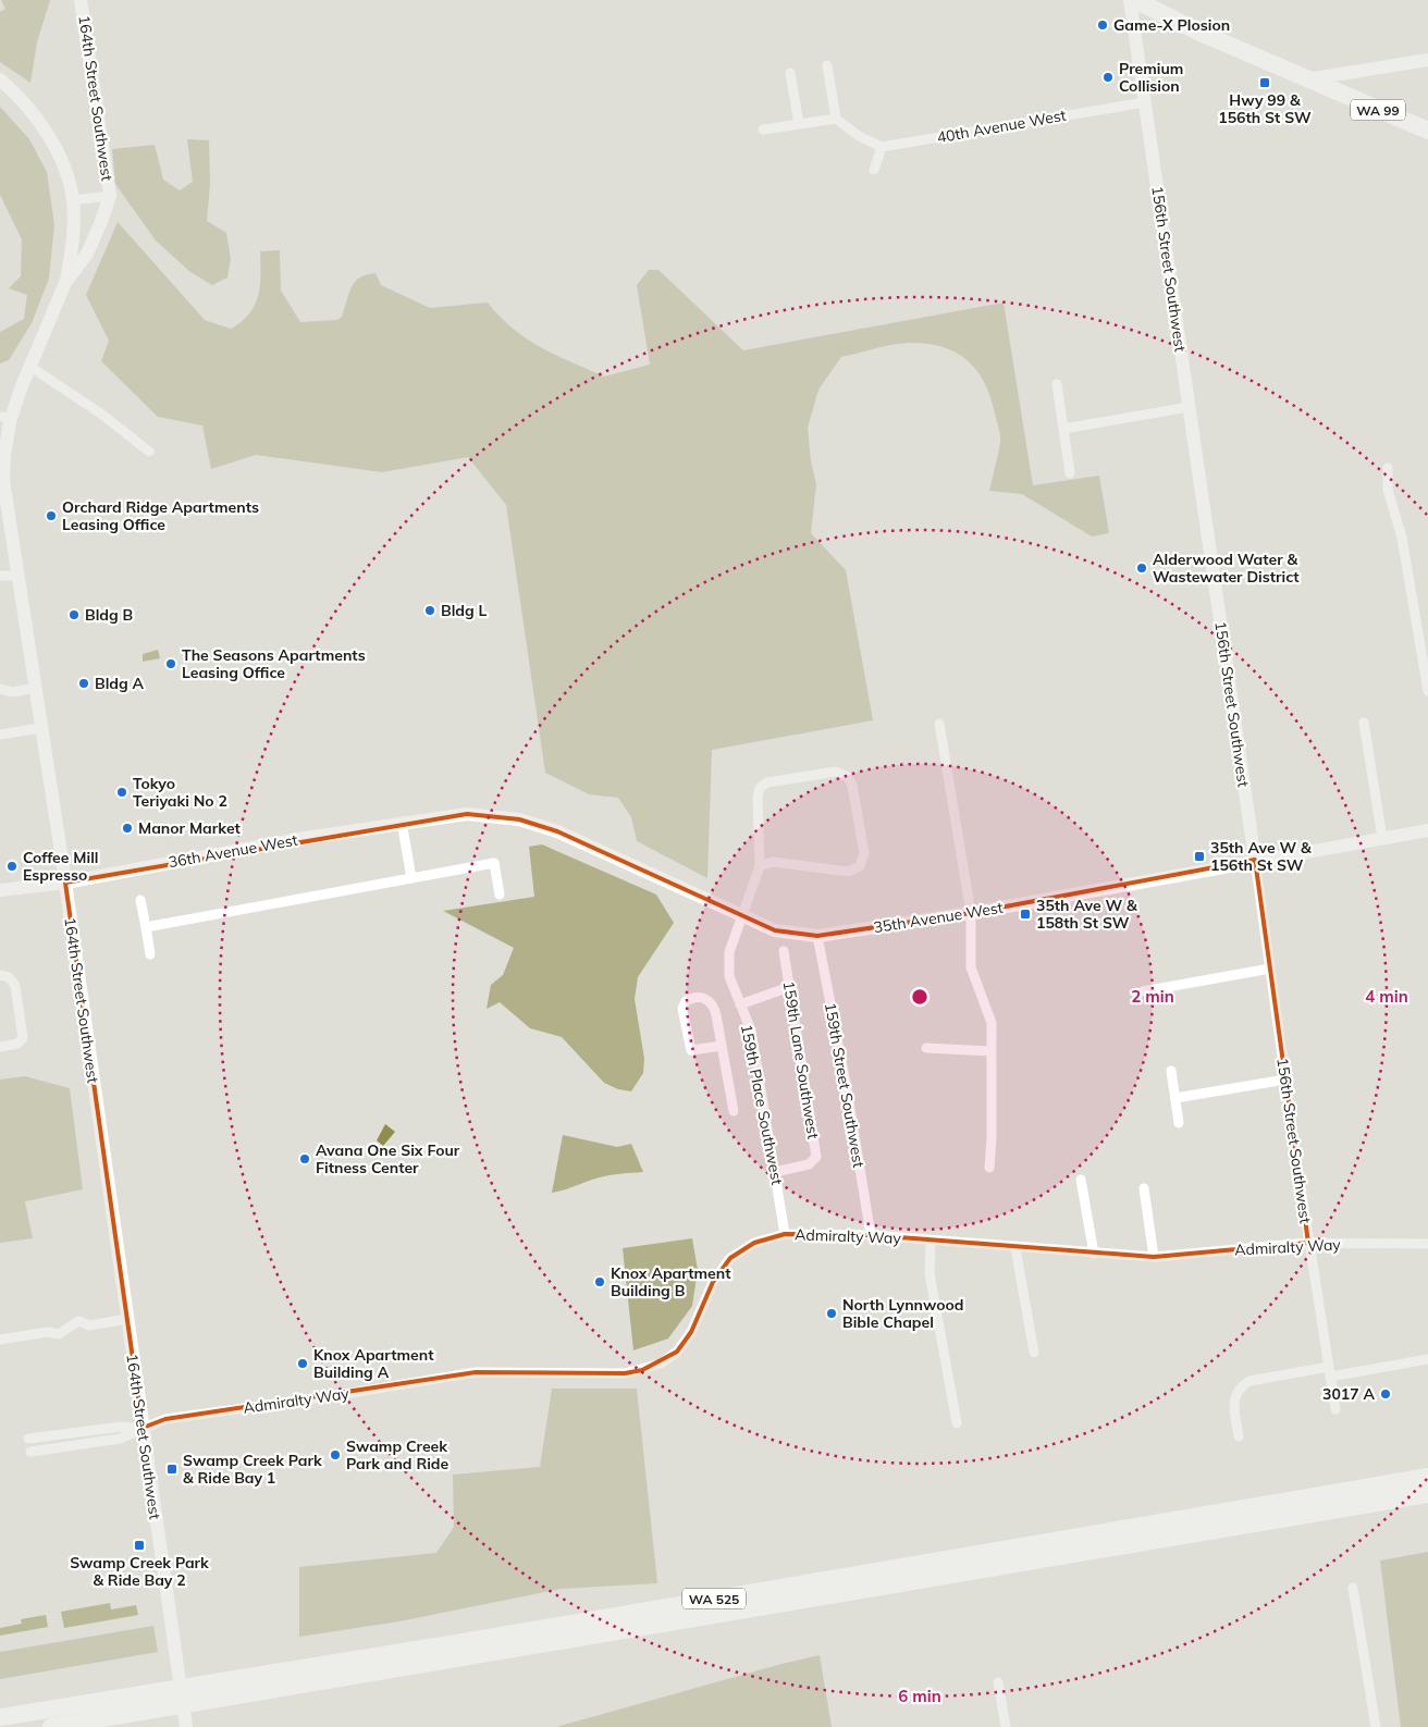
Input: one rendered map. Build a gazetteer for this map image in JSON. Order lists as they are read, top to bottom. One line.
{"streets":{"highway":["WA 99","WA 525"],"street":["164th Street Southwest","40th Avenue West","156th Street Southwest","36th Avenue West","35th Avenue West","159th Lane Southwest","159th Street Southwest","159th Place Southwest","Admiralty Way"]},"crossings":[["164th Street Southwest","36th Avenue West"],["164th Street Southwest","Admiralty Way"],["40th Avenue West","156th Street Southwest"],["156th Street Southwest","35th Avenue West"],["156th Street Southwest","Admiralty Way"],["36th Avenue West","35th Avenue West"],["35th Avenue West","159th Street Southwest"],["35th Avenue West","159th Place Southwest"],["159th Lane Southwest","159th Place Southwest"],["159th Street Southwest","Admiralty Way"],["159th Place Southwest","Admiralty Way"]],"places":{"other":["Game-X Plosion","Premium Collision","Orchard Ridge Apartments Leasing Office","Alderwood Water & Wastewater District","Bldg L","Bldg B","The Seasons Apartments Leasing Office","Bldg A","Tokyo Teriyaki No 2","Manor Market","Coffee Mill Espresso","Avana One Six Four Fitness Center","Knox Apartment Building B","North Lynnwood Bible Chapel","Knox Apartment Building A","3017 A","Swamp Creek Park and Ride"],"transit":["Hwy 99 & 156th St SW","35th Ave W & 156th St SW","35th Ave W & 158th St SW","Swamp Creek Park & Ride Bay 1","Swamp Creek Park & Ride Bay 2"]},"rings":["2 min","4 min","6 min"]}
